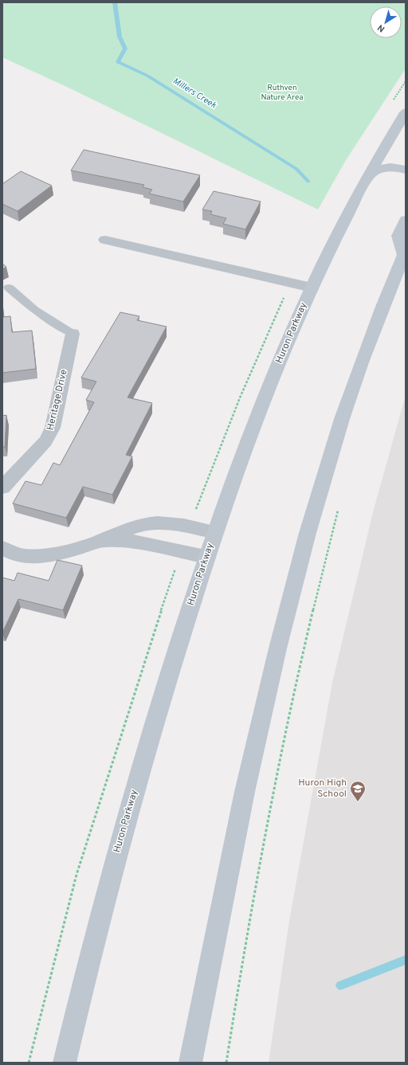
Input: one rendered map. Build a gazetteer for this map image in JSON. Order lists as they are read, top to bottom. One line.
{"streets":{"main road":["Huron Parkway"],"street":["Heritage Drive"]},"water":["Millers Creek"],"parks":["Ruthven Nature Area"],"places":{"school or university":["Huron High School"]},"north":"bottom left"}
